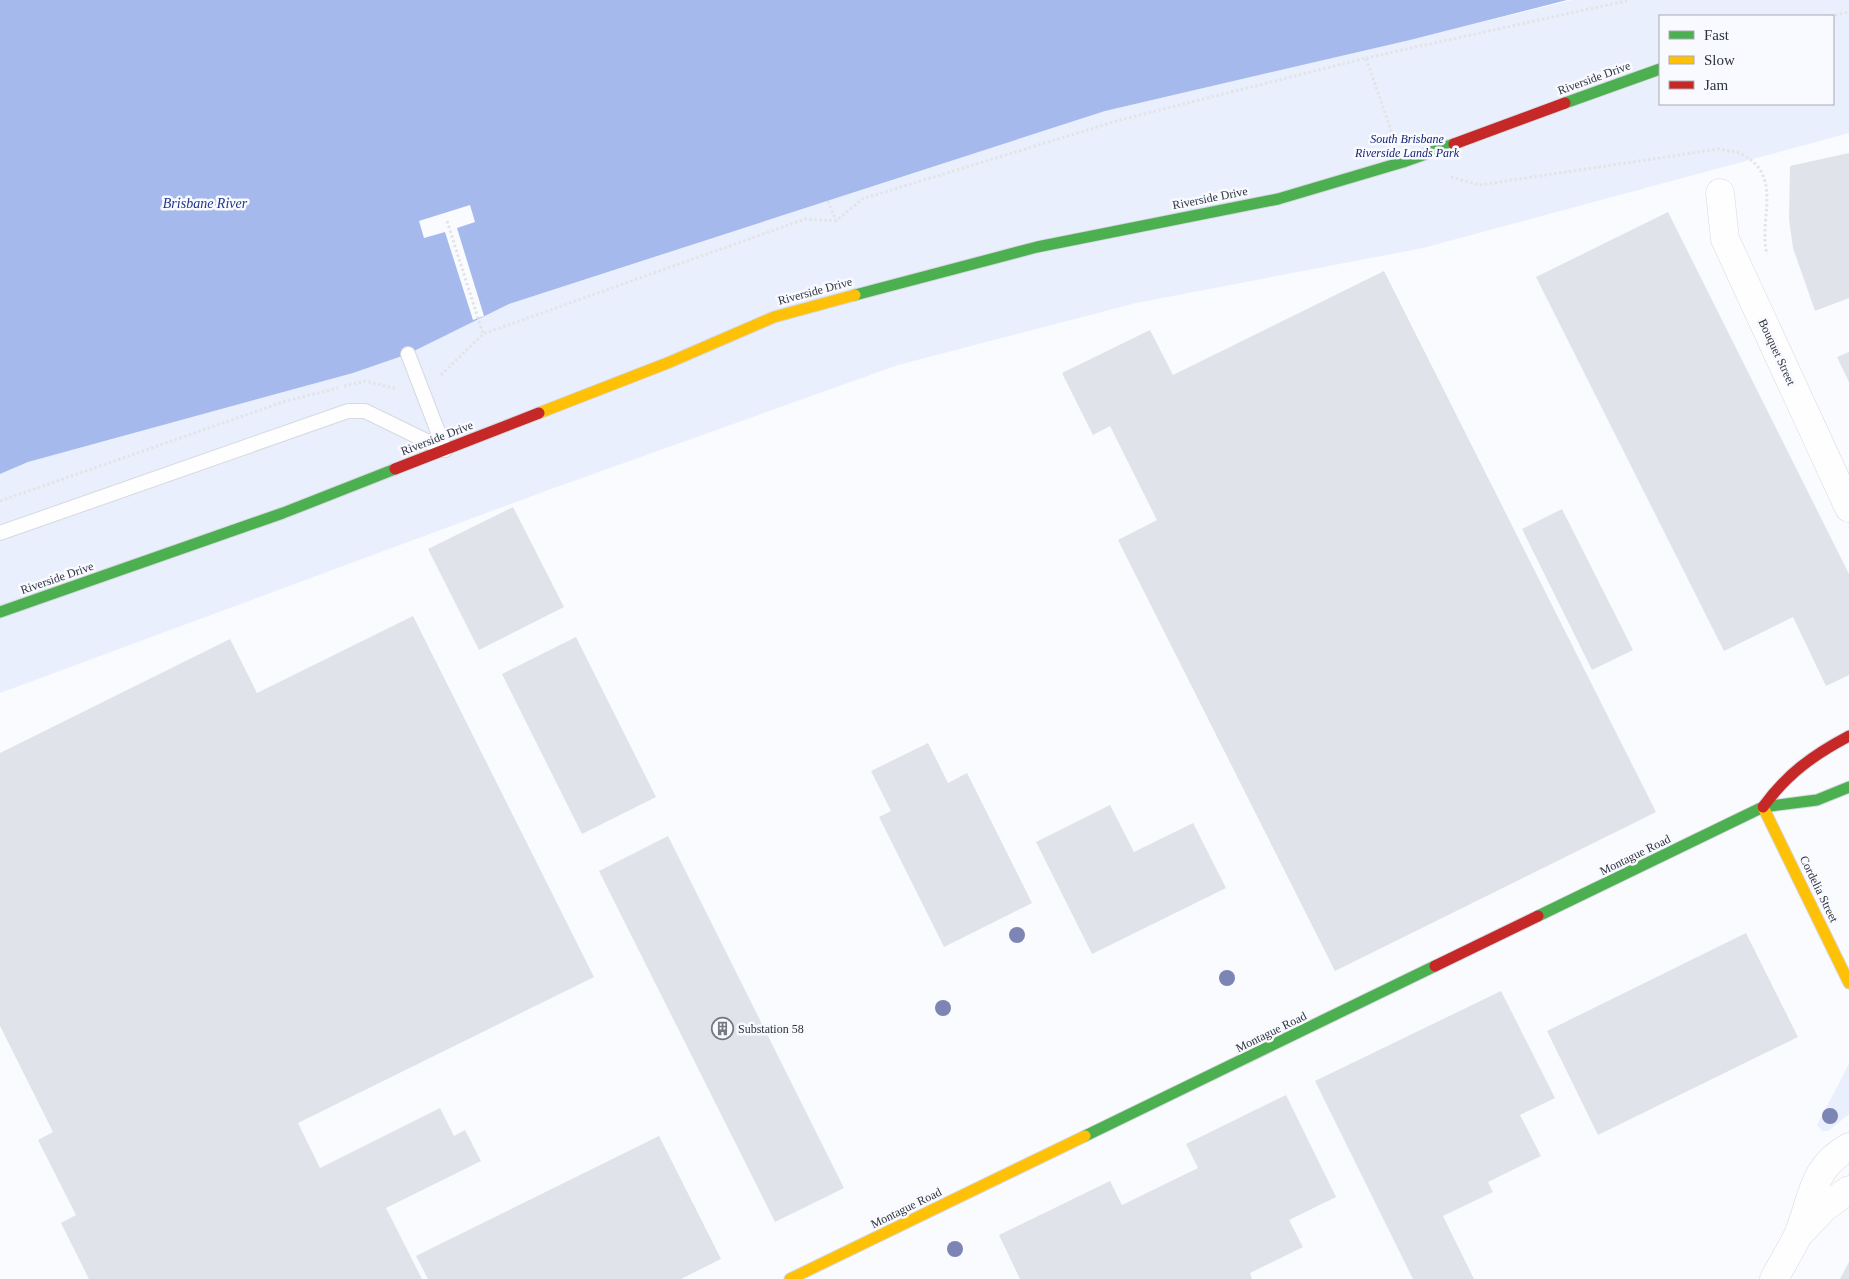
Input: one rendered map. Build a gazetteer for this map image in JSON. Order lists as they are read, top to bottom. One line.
{"streets":{"street":["Riverside Drive","Bouquet Street","Montague Road","Cordelia Street"]},"crossings":[["Montague Road","Cordelia Street"]],"water":["Brisbane River"],"parks":["South Brisbane Riverside Lands Park"],"places":{"building":["Substation 58"]},"legend":["Fast","Slow","Jam"]}
